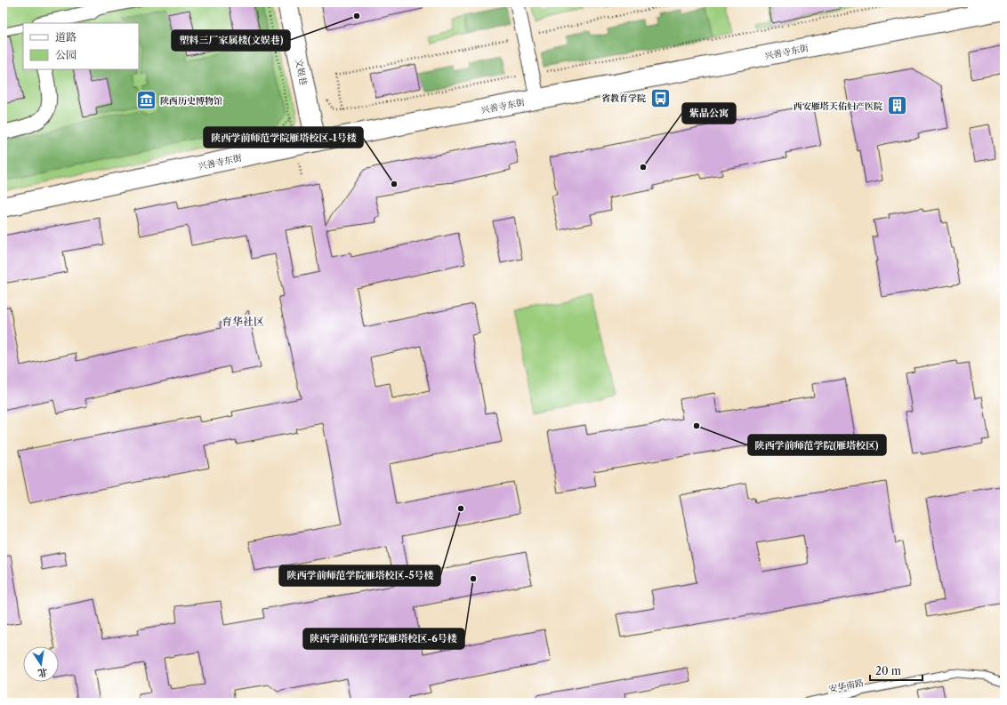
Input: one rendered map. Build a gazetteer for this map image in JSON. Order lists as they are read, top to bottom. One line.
{"streets":{"street":["兴善寺东街","文娱巷"],"lane":["安华南路"]},"crossings":[["兴善寺东街","文娱巷"]],"districts":["育华社区"],"places":{"other":["塑料三厂家属楼(文娱巷)","紫晶公寓","陕西学前师范学院雁塔校区-1号楼","陕西学前师范学院(雁塔校区)","陕西学前师范学院雁塔校区-5号楼","陕西学前师范学院雁塔校区-6号楼"],"bus stop":["省教育学院"],"museum":["陕西历史博物馆"],"building":["西安雁塔天佑妇产医院"]},"legend":["道路","公园"],"scale_bar":"20 m","north":"bottom"}
